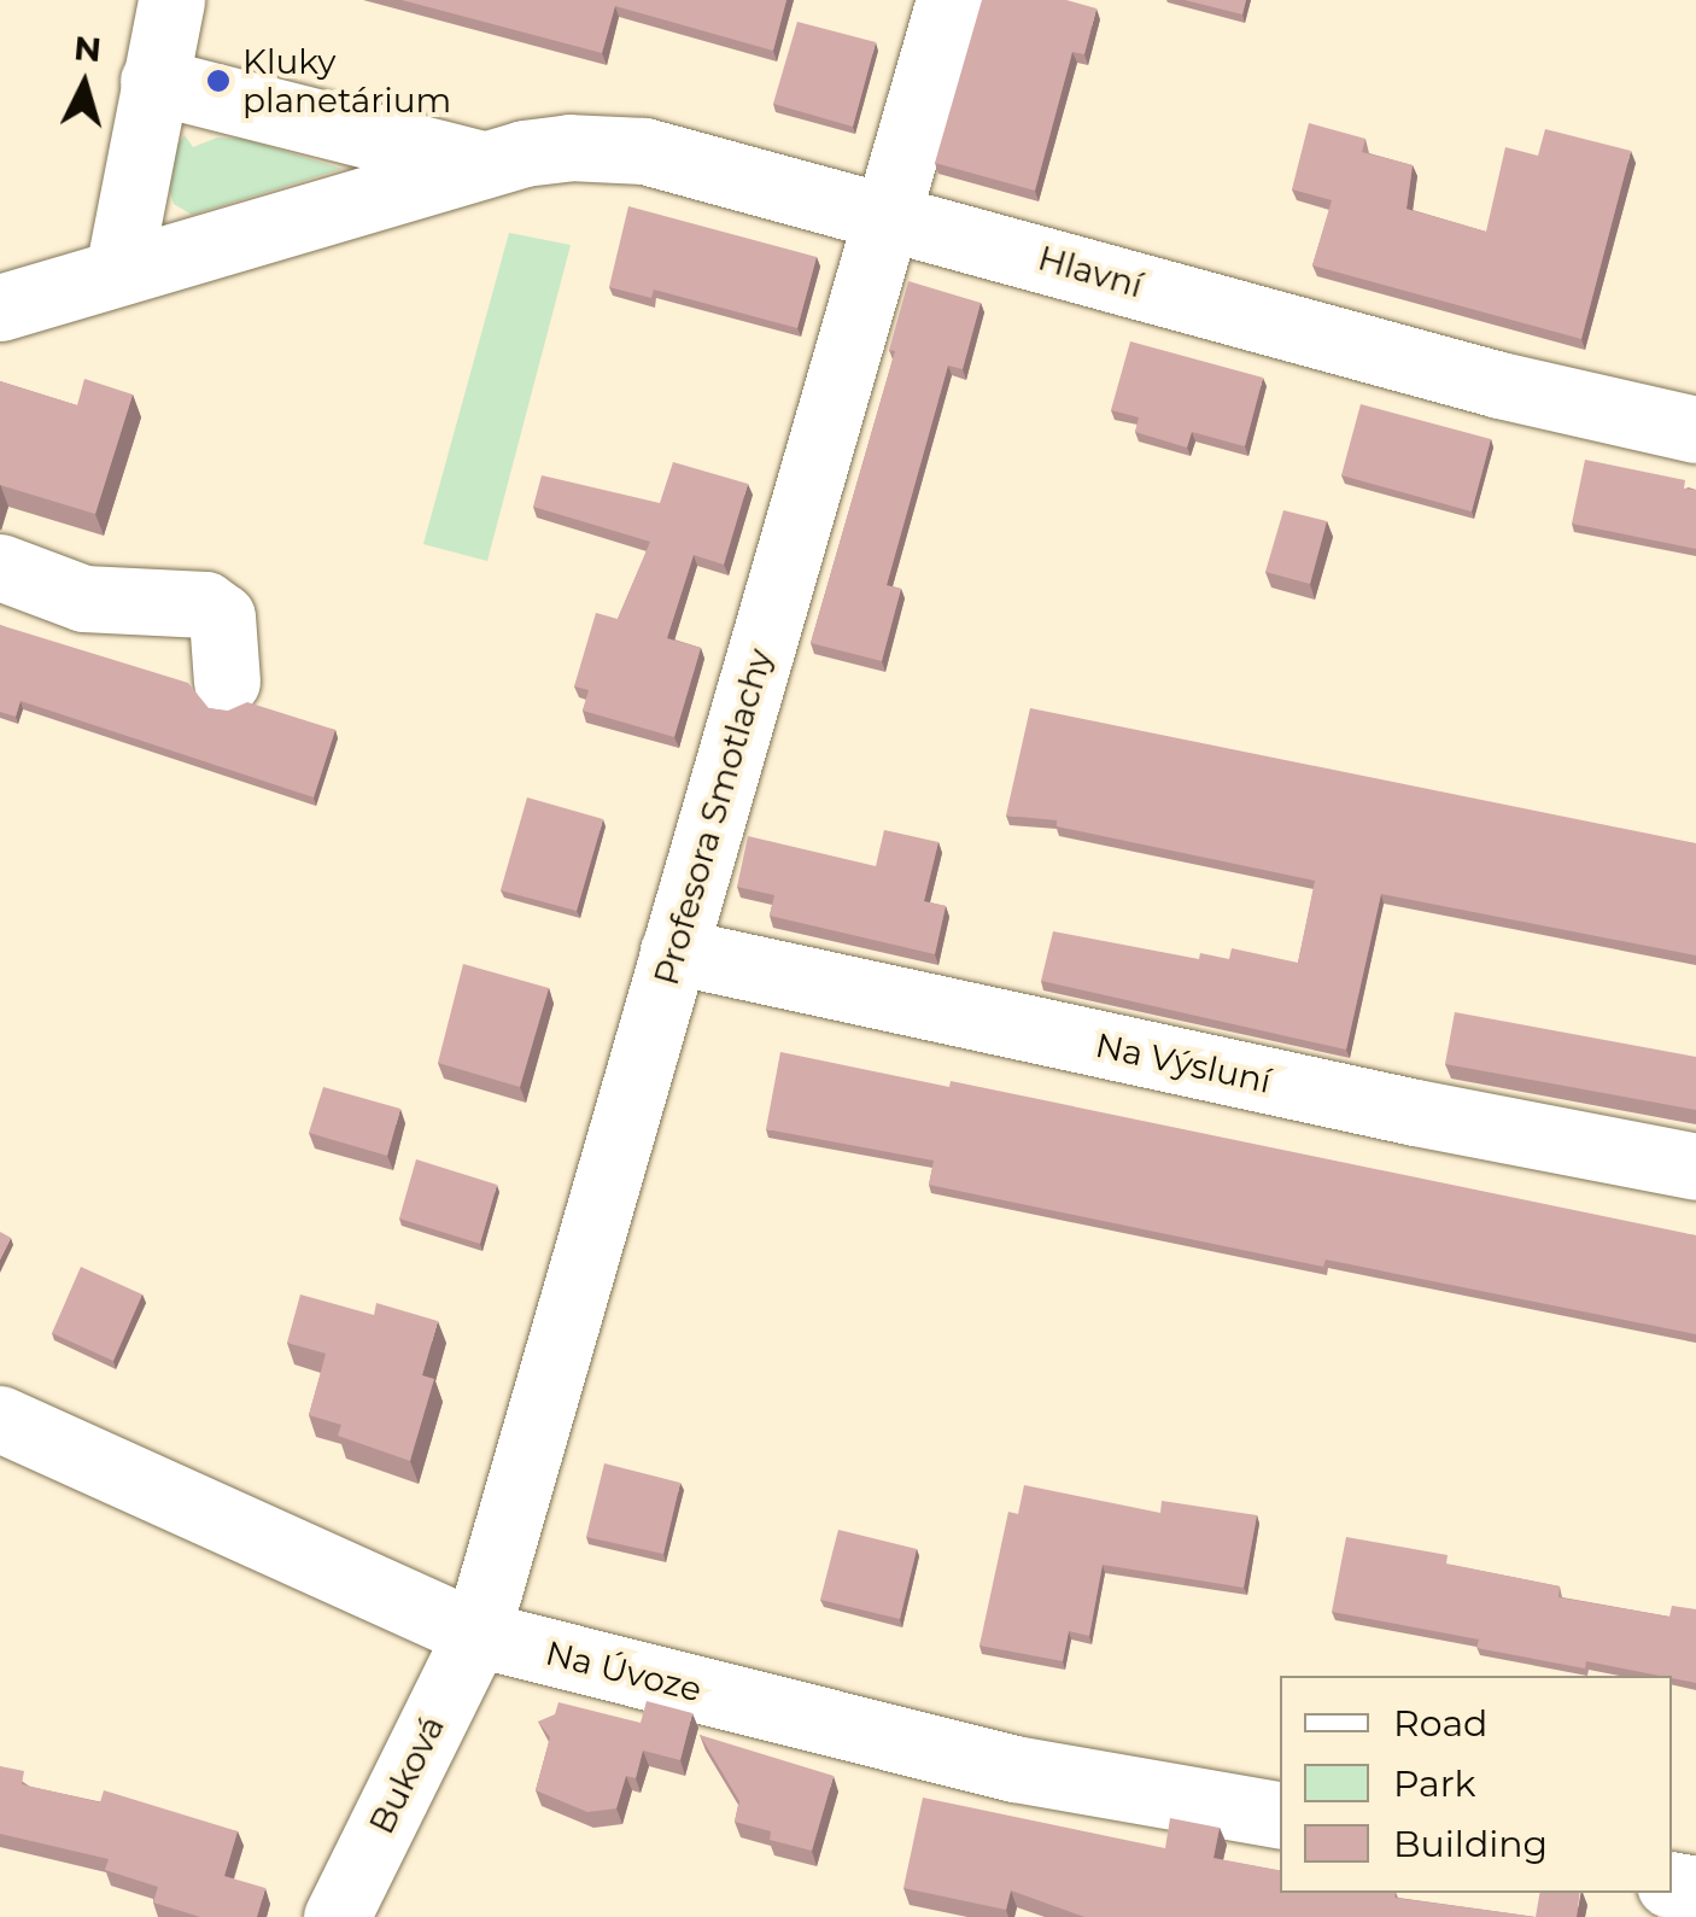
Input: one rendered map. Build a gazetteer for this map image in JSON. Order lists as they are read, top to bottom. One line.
{"streets":{"street":["Hlavní","Profesora Smotlachy","Na Výsluní","Na Úvoze","Buková"]},"crossings":[["Hlavní","Profesora Smotlachy"],["Profesora Smotlachy","Na Výsluní"],["Profesora Smotlachy","Na Úvoze"],["Profesora Smotlachy","Buková"],["Na Úvoze","Buková"]],"places":["Kluky planetárium"],"legend":["Road","Park","Building"],"north":"top"}
